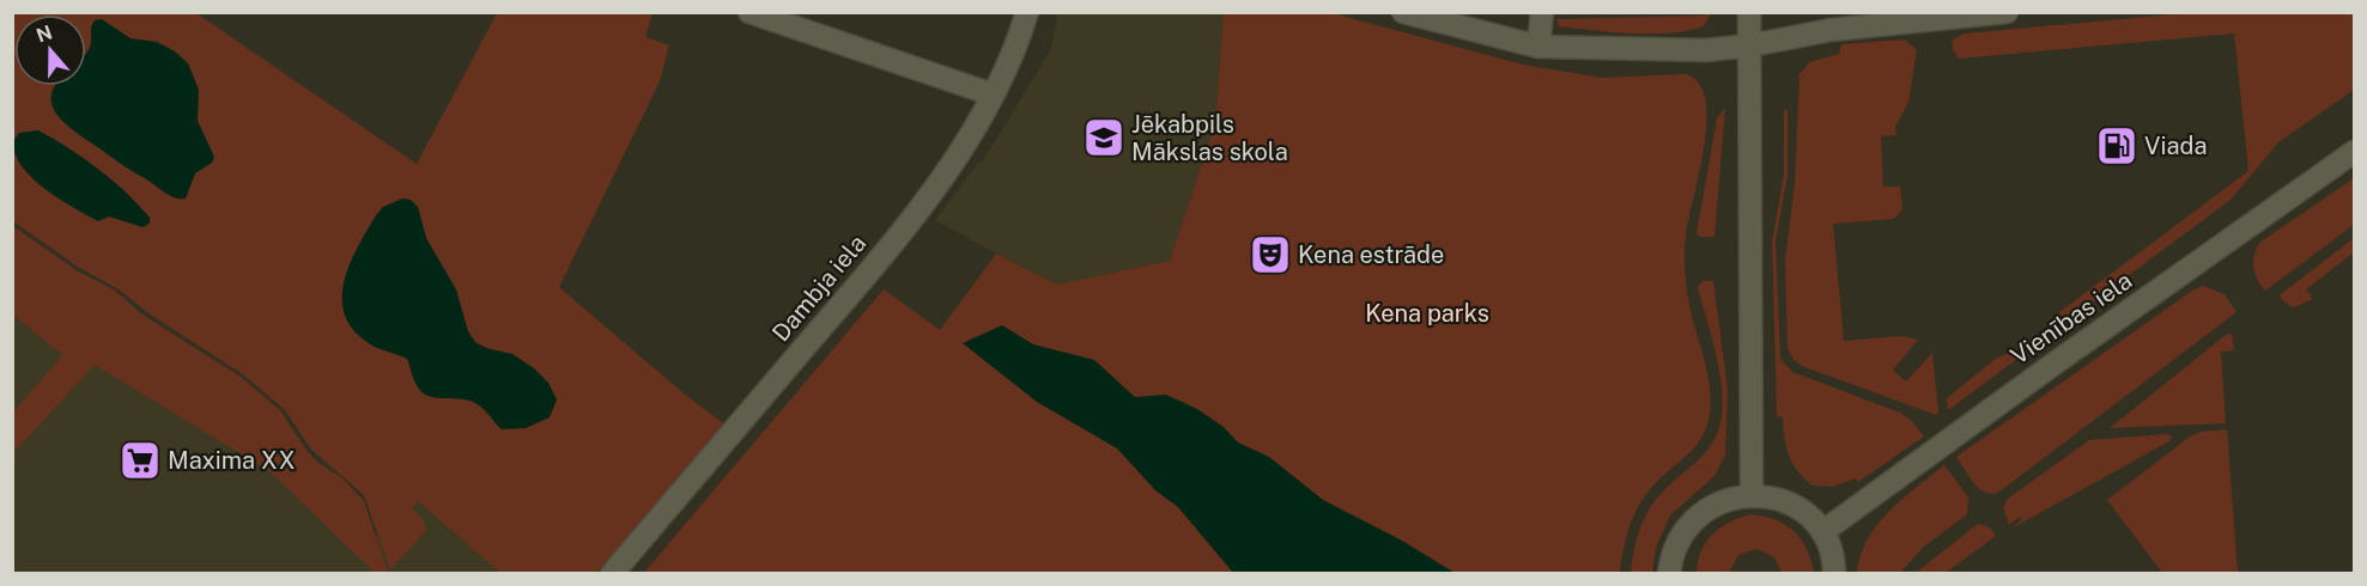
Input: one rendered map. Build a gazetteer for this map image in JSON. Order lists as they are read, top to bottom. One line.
{"streets":{"street":["Dambja iela","Vienības iela"]},"parks":["Kena parks"],"places":{"school or university":["Jēkabpils Mākslas skola"],"fuel station":["Viada"],"theatre":["Kena estrāde"],"supermarket":["Maxima XX"]},"north":"top"}
